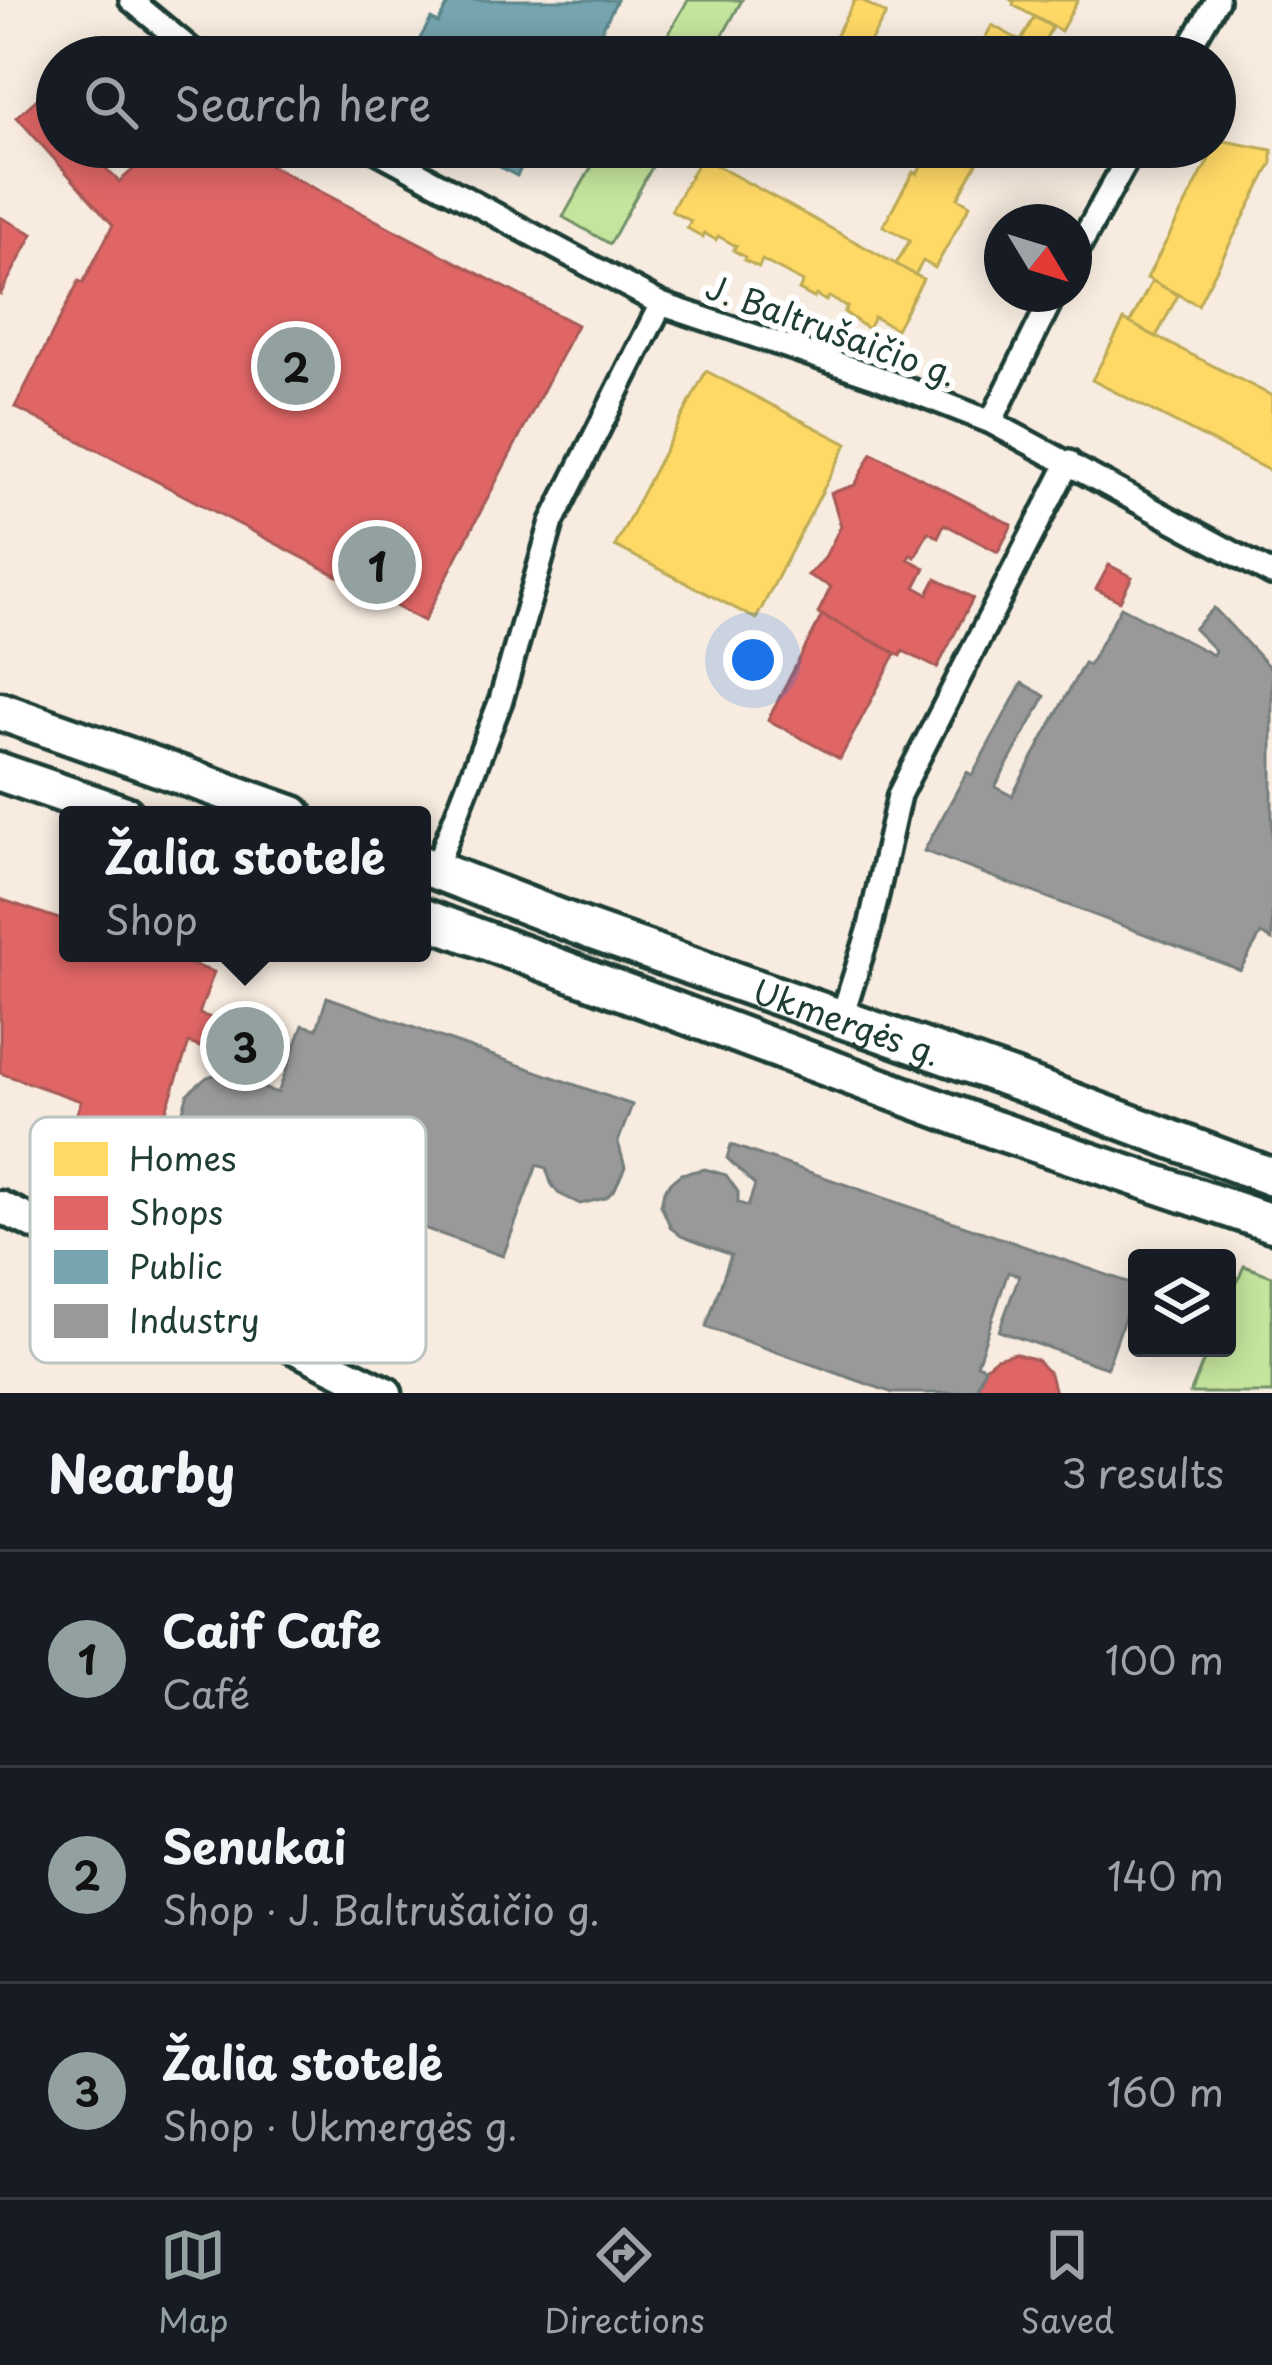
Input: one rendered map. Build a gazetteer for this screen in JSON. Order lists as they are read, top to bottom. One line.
{"streets":{"highway":["Ukmergės g."],"street":["J. Baltrušaičio g."]},"legend":["Homes","Shops","Public","Industry"],"north":"bottom right","page":{"search":"Search here","pins":["2","1","3"],"popup":["Žalia stotelė","Shop"],"heading":["Nearby","3 results"],"list":[{"mark":"1","name":"Caif Cafe","note":"Café","value":"100 m"},{"mark":"2","name":"Senukai","note":"Shop · J. Baltrušaičio g.","value":"140 m"},{"mark":"3","name":"Žalia stotelė","note":"Shop · Ukmergės g.","value":"160 m"}],"nav":["Map","Directions","Saved"]}}
